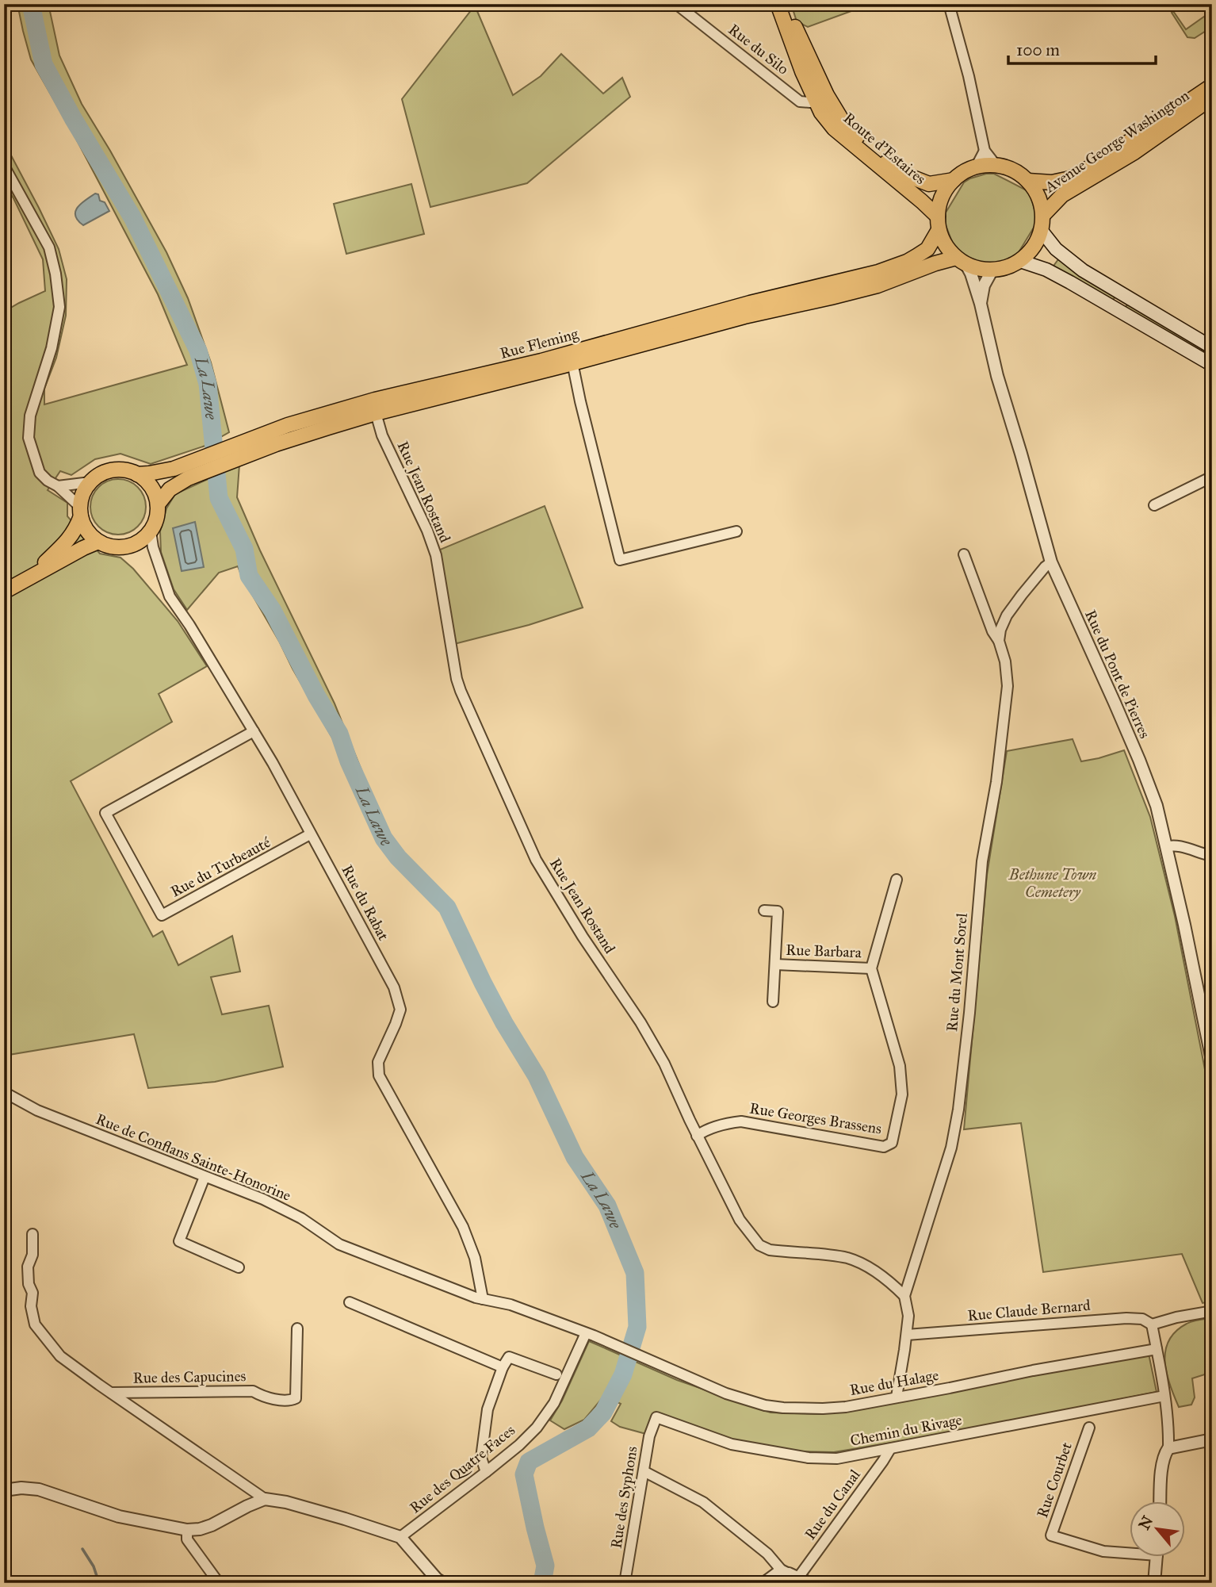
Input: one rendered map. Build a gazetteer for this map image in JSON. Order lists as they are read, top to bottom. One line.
{"streets":{"main road":["Avenue George Washington","Route d'Estaires","Rue Fleming"],"street":["Rue du Silo","Rue Jean Rostand","Rue du Pont de Pierres","Rue du Turbeauté","Rue du Rabat","Rue Barbara","Rue du Mont Sorel","Rue Georges Brassens","Rue de Conflans Sainte-Honorine","Rue Claude Bernard","Rue des Capucines","Rue du Halage","Chemin du Rivage","Rue des Quatre Faces","Rue Courbet","Rue des Syphons","Rue du Canal"]},"crossings":[["Rue du Silo","Route d'Estaires"],["Avenue George Washington","Route d'Estaires"],["Avenue George Washington","Rue Fleming"],["Avenue George Washington","Rue du Pont de Pierres"],["Route d'Estaires","Rue Fleming"],["Route d'Estaires","Rue du Pont de Pierres"],["Rue Fleming","Rue Jean Rostand"],["Rue Fleming","Rue du Pont de Pierres"],["Rue Fleming","Rue du Rabat"],["Rue Jean Rostand","Rue du Mont Sorel"],["Rue Jean Rostand","Rue Georges Brassens"],["Rue du Turbeauté","Rue du Rabat"],["Rue du Rabat","Rue de Conflans Sainte-Honorine"],["Rue Barbara","Rue Georges Brassens"],["Rue du Mont Sorel","Rue Claude Bernard"],["Rue du Mont Sorel","Rue du Halage"],["Rue de Conflans Sainte-Honorine","Rue du Halage"],["Rue de Conflans Sainte-Honorine","Rue des Quatre Faces"],["Chemin du Rivage","Rue des Syphons"],["Chemin du Rivage","Rue du Canal"]],"water":["La Lawe"],"parks":["Bethune Town Cemetery"],"scale_bar":"100 m","north":"top left"}
